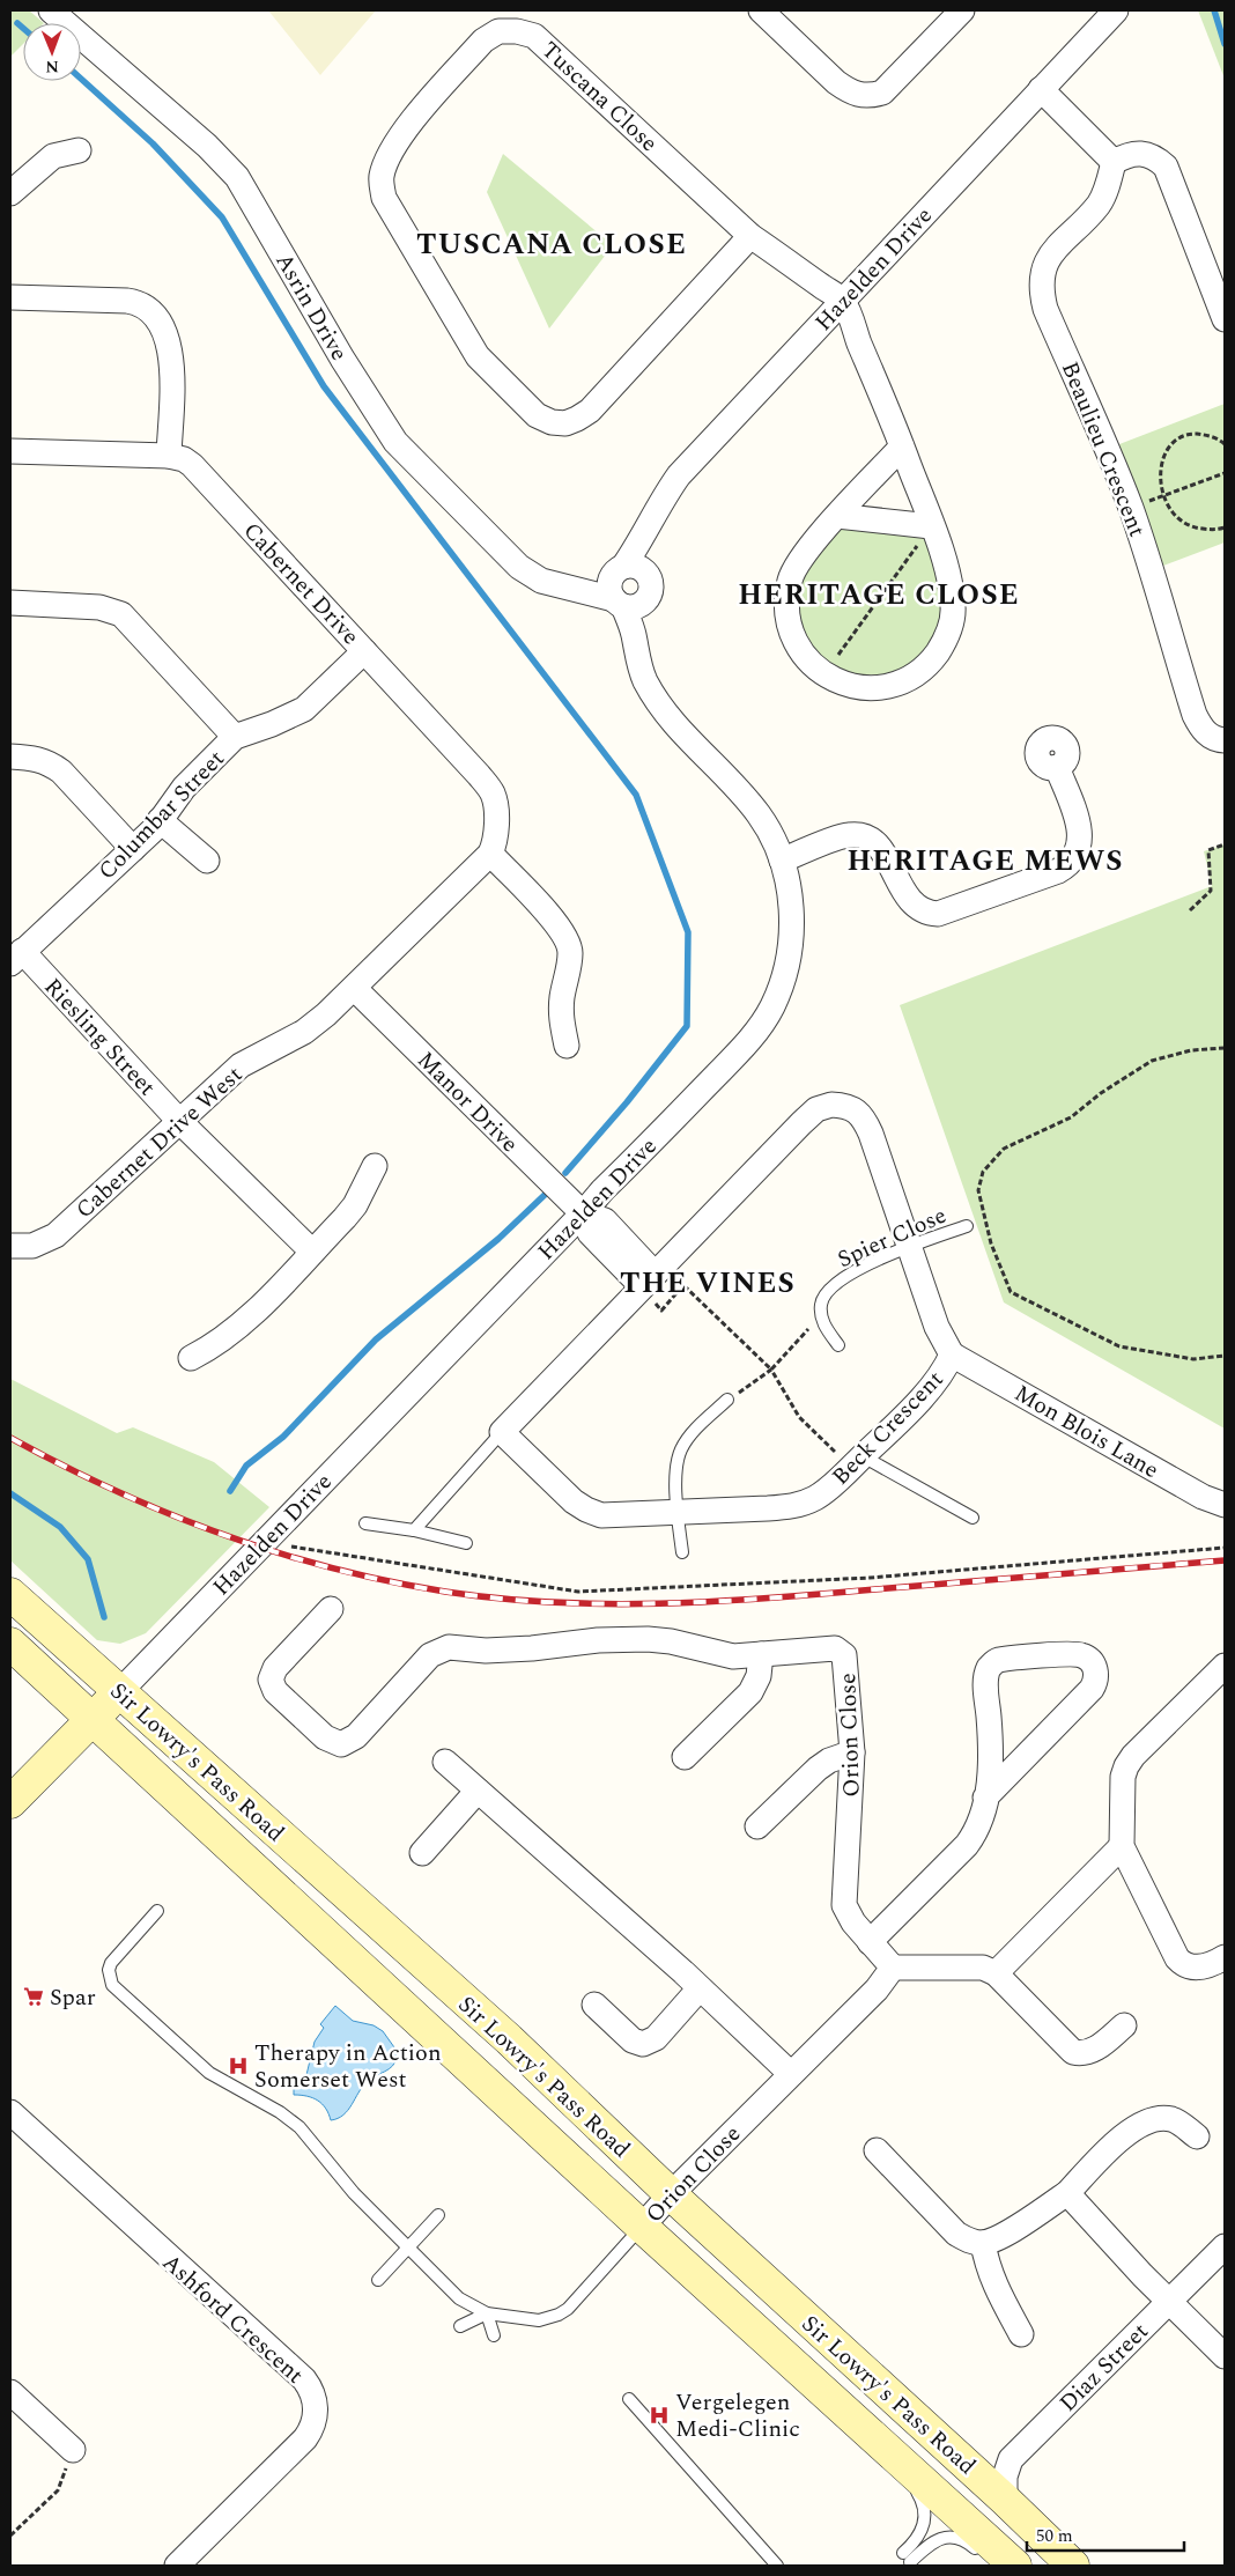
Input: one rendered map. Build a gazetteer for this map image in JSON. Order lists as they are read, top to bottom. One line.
{"streets":{"main road":["Sir Lowry's Pass Road"],"street":["Tuscana Close","Hazelden Drive","Asrin Drive","Beaulieu Crescent","Cabernet Drive","Columbar Street","Riesling Street","Manor Drive","Cabernet Drive West","Beck Crescent","Mon Blois Lane","Orion Close","Ashford Crescent","Diaz Street"],"lane":["Spier Close"]},"crossings":[["Tuscana Close","Hazelden Drive"],["Hazelden Drive","Asrin Drive"],["Hazelden Drive","Manor Drive"],["Hazelden Drive","Sir Lowry's Pass Road"],["Cabernet Drive","Columbar Street"],["Cabernet Drive","Cabernet Drive West"],["Columbar Street","Riesling Street"],["Riesling Street","Cabernet Drive West"],["Manor Drive","Cabernet Drive West"],["Spier Close","Beck Crescent"],["Beck Crescent","Mon Blois Lane"],["Orion Close","Sir Lowry's Pass Road"],["Sir Lowry's Pass Road","Diaz Street"]],"districts":["TUSCANA CLOSE","HERITAGE CLOSE","HERITAGE MEWS","THE VINES"],"places":{"supermarket":["Spar"],"hospital":["Therapy in Action Somerset West","Vergelegen Medi-Clinic"]},"scale_bar":"50 m","north":"bottom"}
